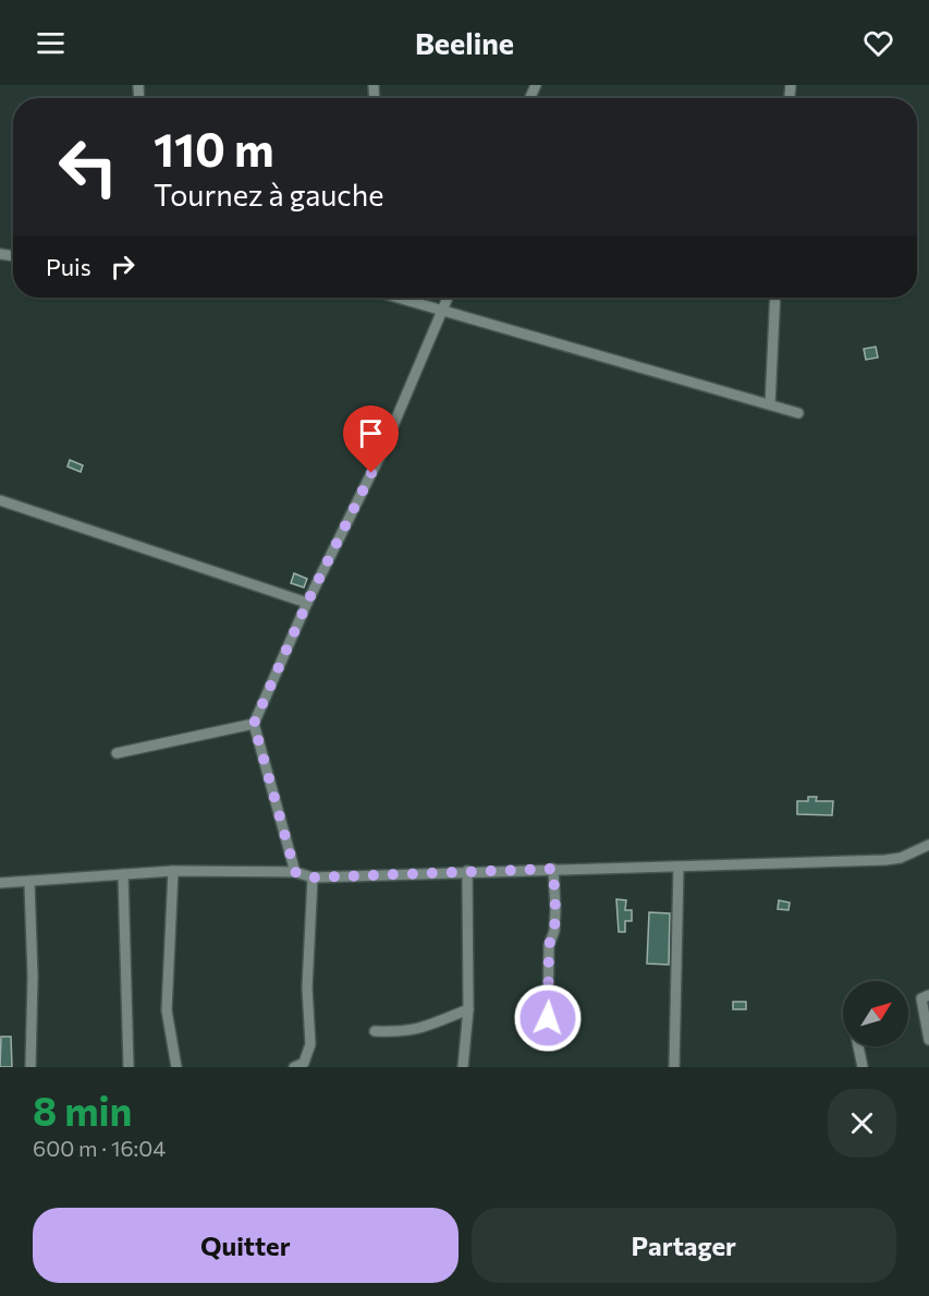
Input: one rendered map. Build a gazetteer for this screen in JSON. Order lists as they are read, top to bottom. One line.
{"north":"top right","page":{"header":"Beeline","turn":["110 m","Tournez à gauche"],"then":"Puis","heading":["8 min","600 m · 16:04"],"buttons":["Quitter","Partager"]}}
